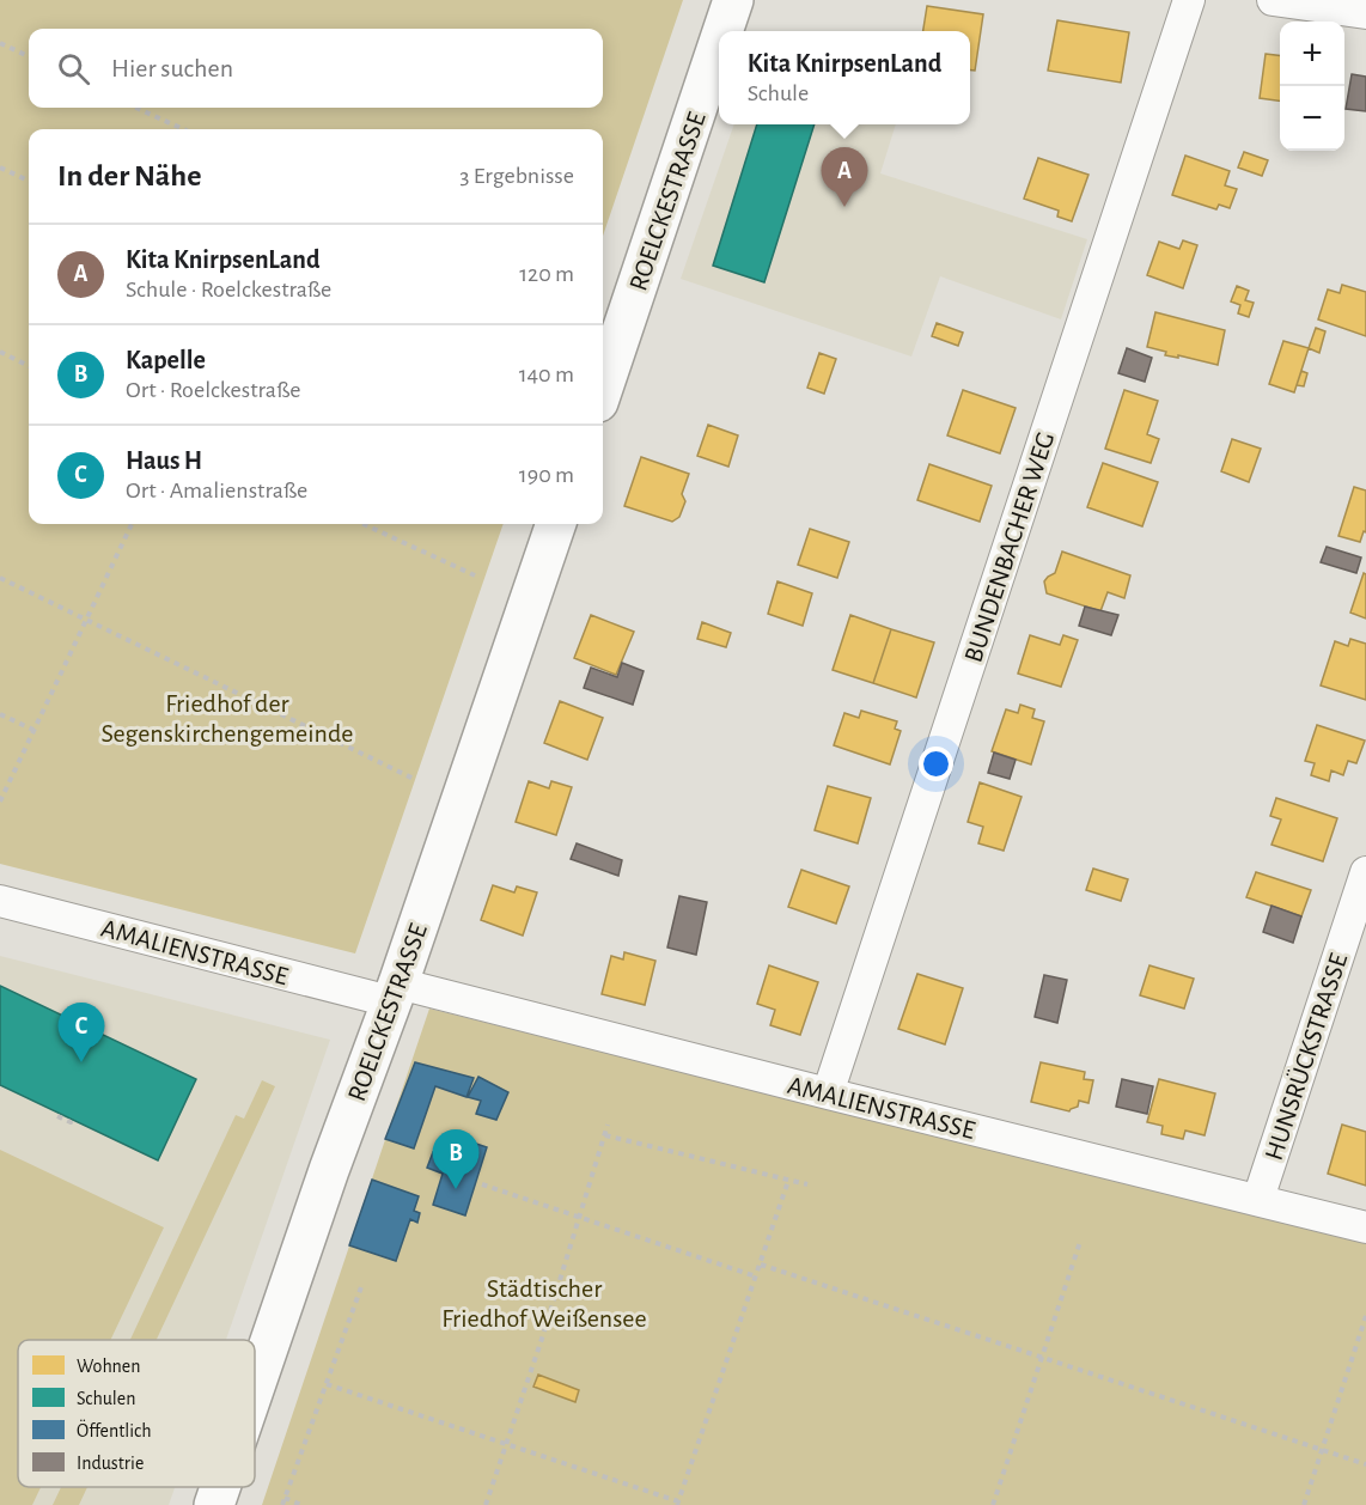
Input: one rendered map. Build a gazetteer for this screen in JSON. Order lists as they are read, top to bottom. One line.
{"streets":{"street":["ROELCKESTRASSE","BUNDENBACHER WEG","AMALIENSTRASSE","HUNSRÜCKSTRASSE"]},"crossings":[["ROELCKESTRASSE","AMALIENSTRASSE"],["BUNDENBACHER WEG","AMALIENSTRASSE"],["AMALIENSTRASSE","HUNSRÜCKSTRASSE"]],"parks":["Friedhof der Segenskirchengemeinde","Städtischer Friedhof Weißensee"],"legend":["Wohnen","Schulen","Öffentlich","Industrie"],"page":{"map_buttons":["+","−"],"search":"Hier suchen","popup":["Kita KnirpsenLand","Schule"],"heading":["In der Nähe","3 Ergebnisse"],"pins":["A","C","B"],"list":[{"mark":"A","name":"Kita KnirpsenLand","note":"Schule · Roelckestraße","value":"120 m"},{"mark":"B","name":"Kapelle","note":"Ort · Roelckestraße","value":"140 m"},{"mark":"C","name":"Haus H","note":"Ort · Amalienstraße","value":"190 m"}]}}
